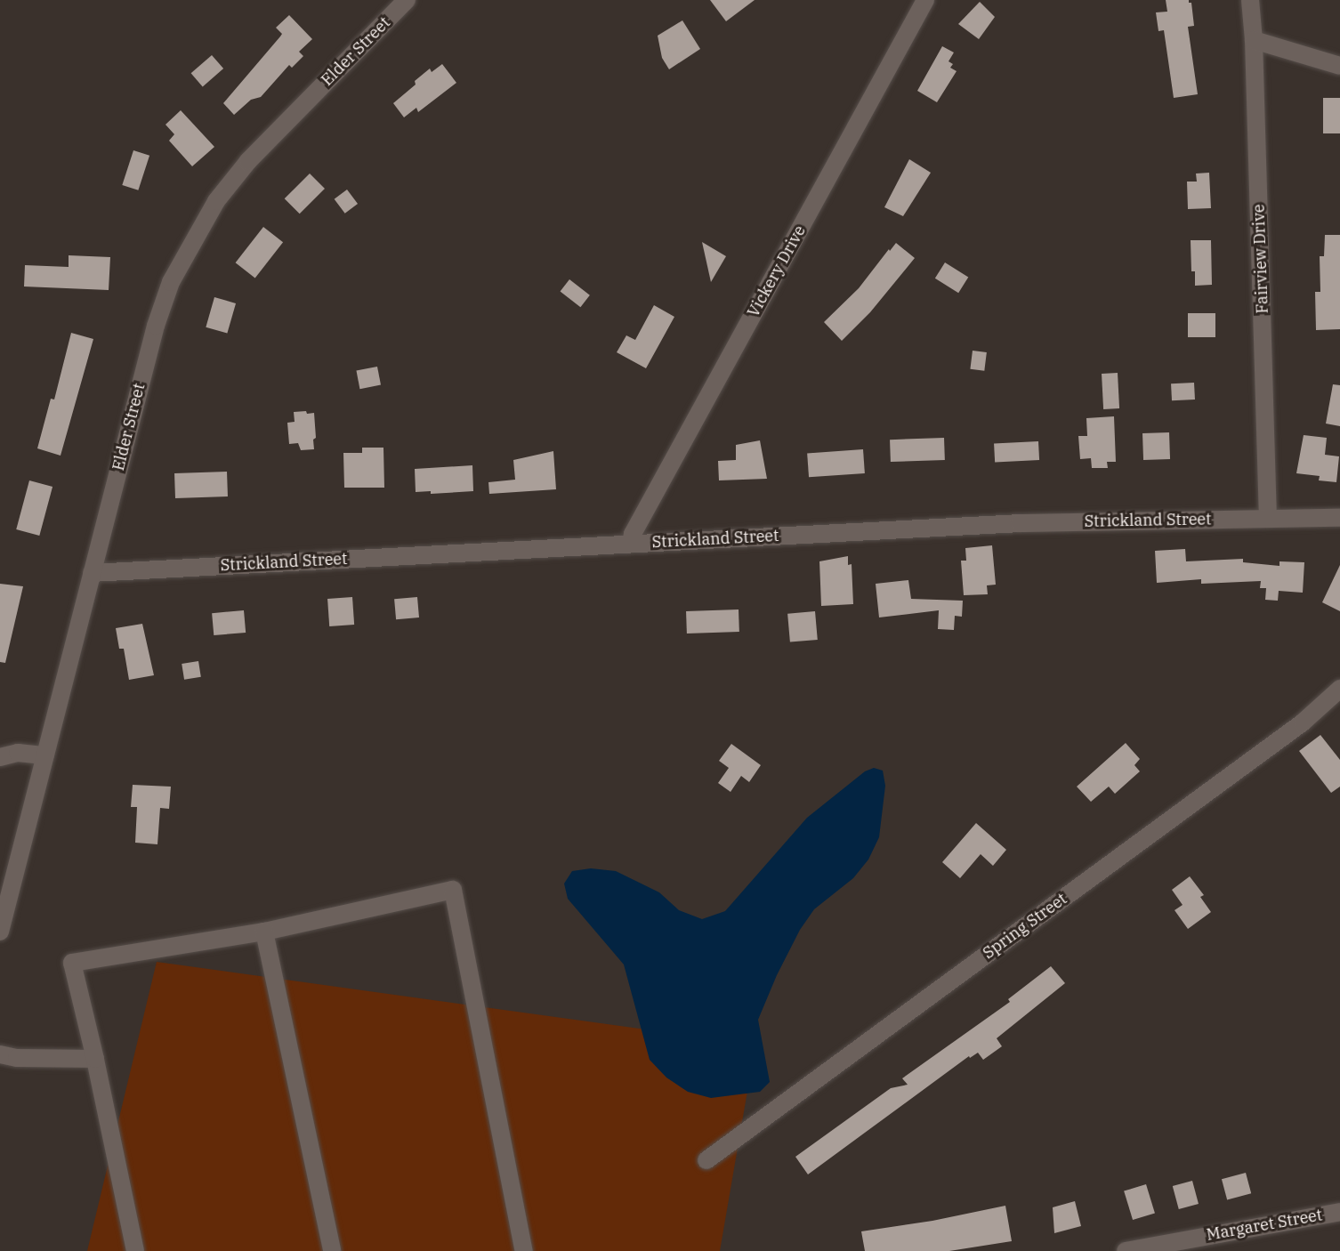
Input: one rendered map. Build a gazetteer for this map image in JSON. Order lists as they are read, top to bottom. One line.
{"streets":{"street":["Elder Street","Fairview Drive","Vickery Drive","Strickland Street","Spring Street","Margaret Street"]},"crossings":[["Elder Street","Strickland Street"],["Fairview Drive","Strickland Street"],["Vickery Drive","Strickland Street"]]}
